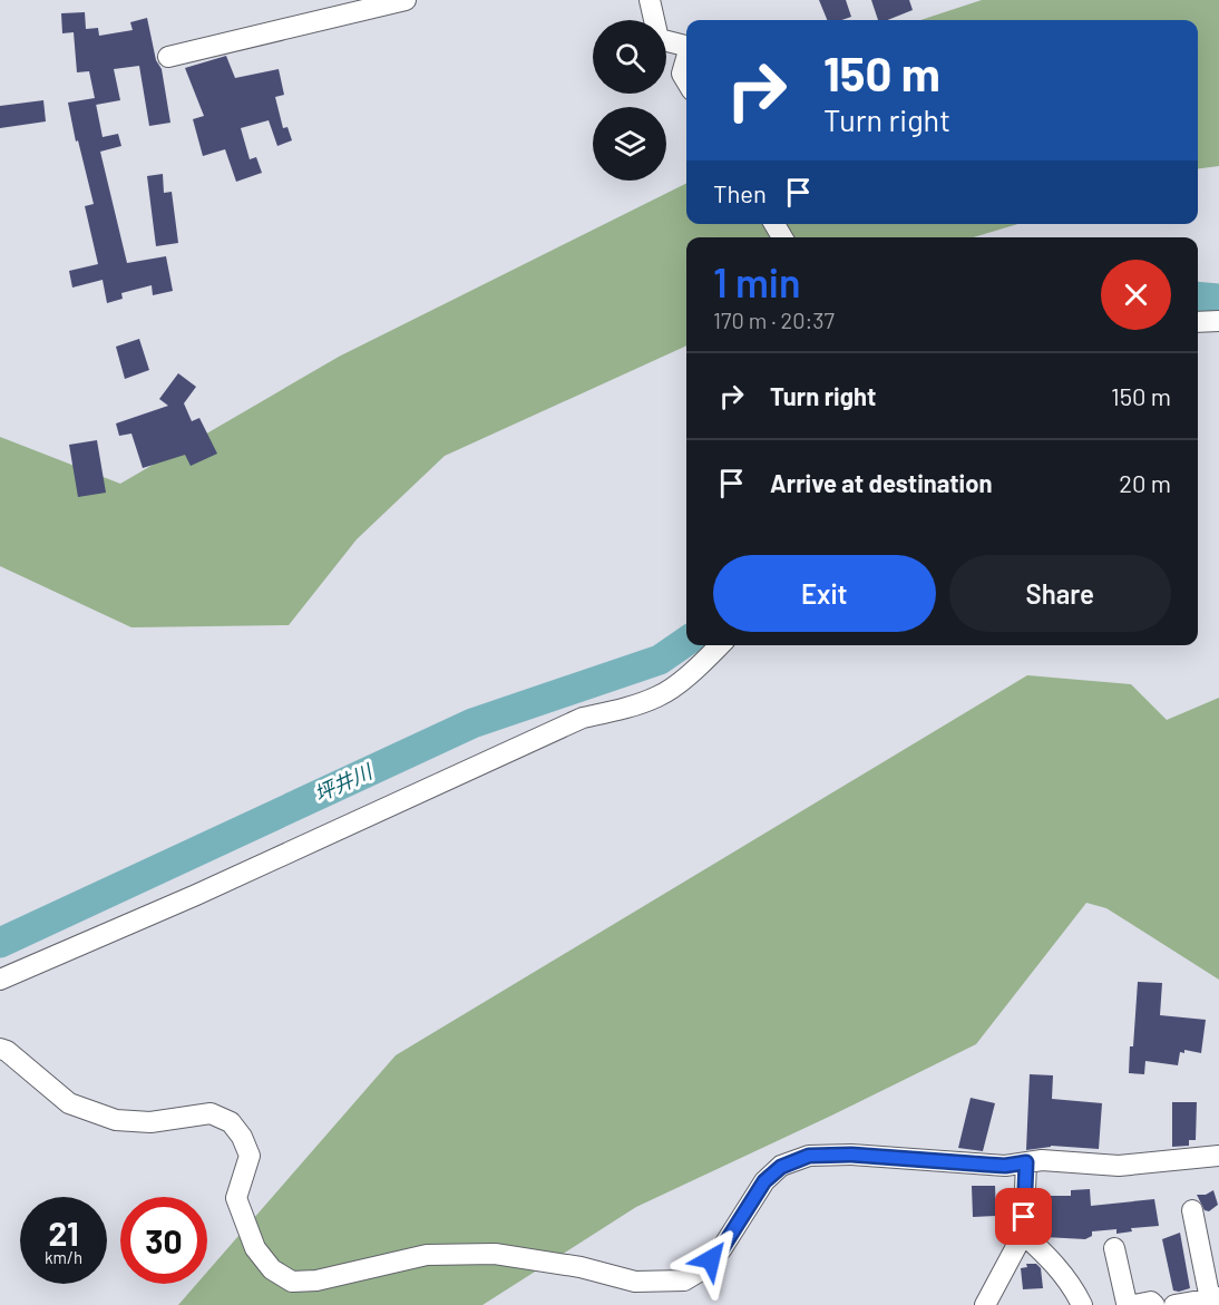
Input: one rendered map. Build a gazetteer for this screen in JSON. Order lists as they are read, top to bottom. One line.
{"water":["坪井川"],"page":{"turn":["150 m","Turn right"],"then":"Then","heading":["1 min","170 m · 20:37"],"list":[{"name":"Turn right","value":"150 m"},{"name":"Arrive at destination","value":"20 m"}],"buttons":["Exit","Share"],"speed":"21 km/h","limit":"30"}}
